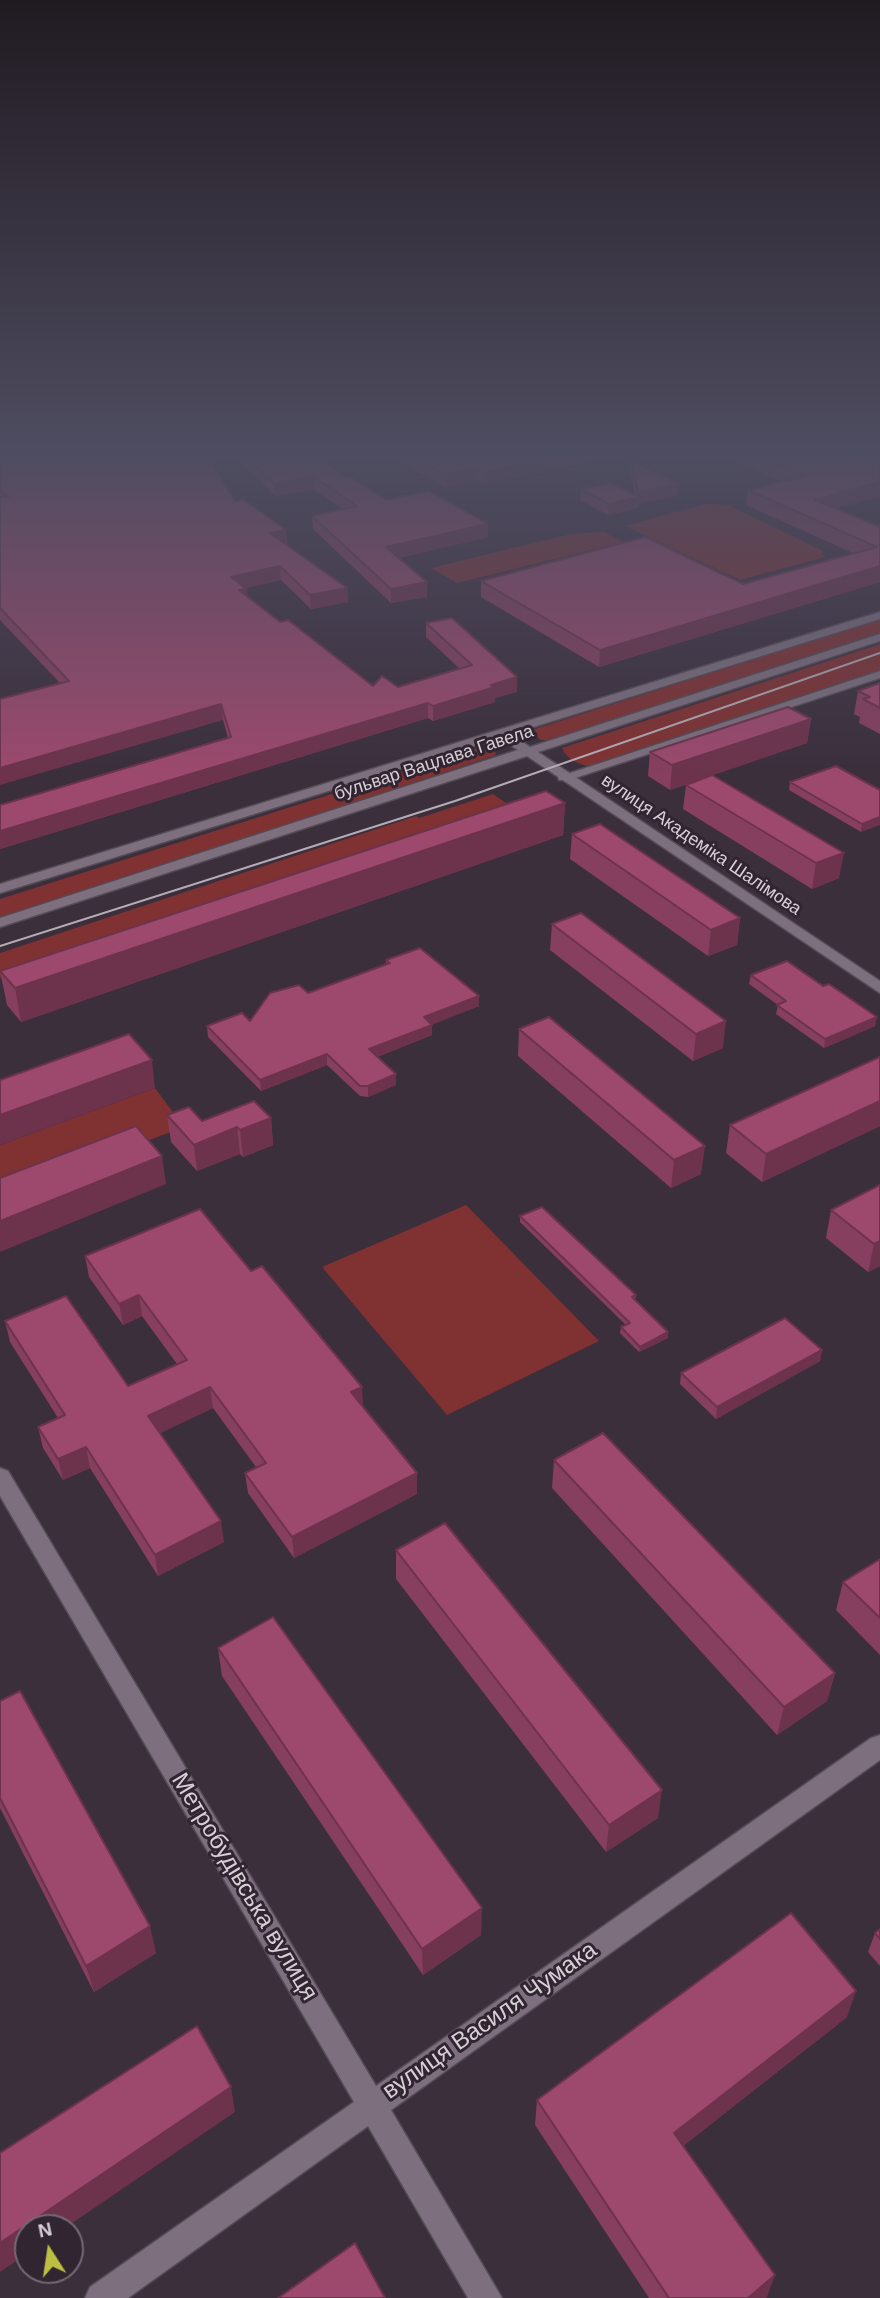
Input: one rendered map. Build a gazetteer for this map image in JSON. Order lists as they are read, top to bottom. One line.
{"streets":{"main road":["бульвар Вацлава Гавела","вулиця Академіка Шалімова","Метробудівська вулиця","вулиця Василя Чумака"]},"crossings":[["бульвар Вацлава Гавела","вулиця Академіка Шалімова"],["Метробудівська вулиця","вулиця Василя Чумака"]],"north":"top"}
